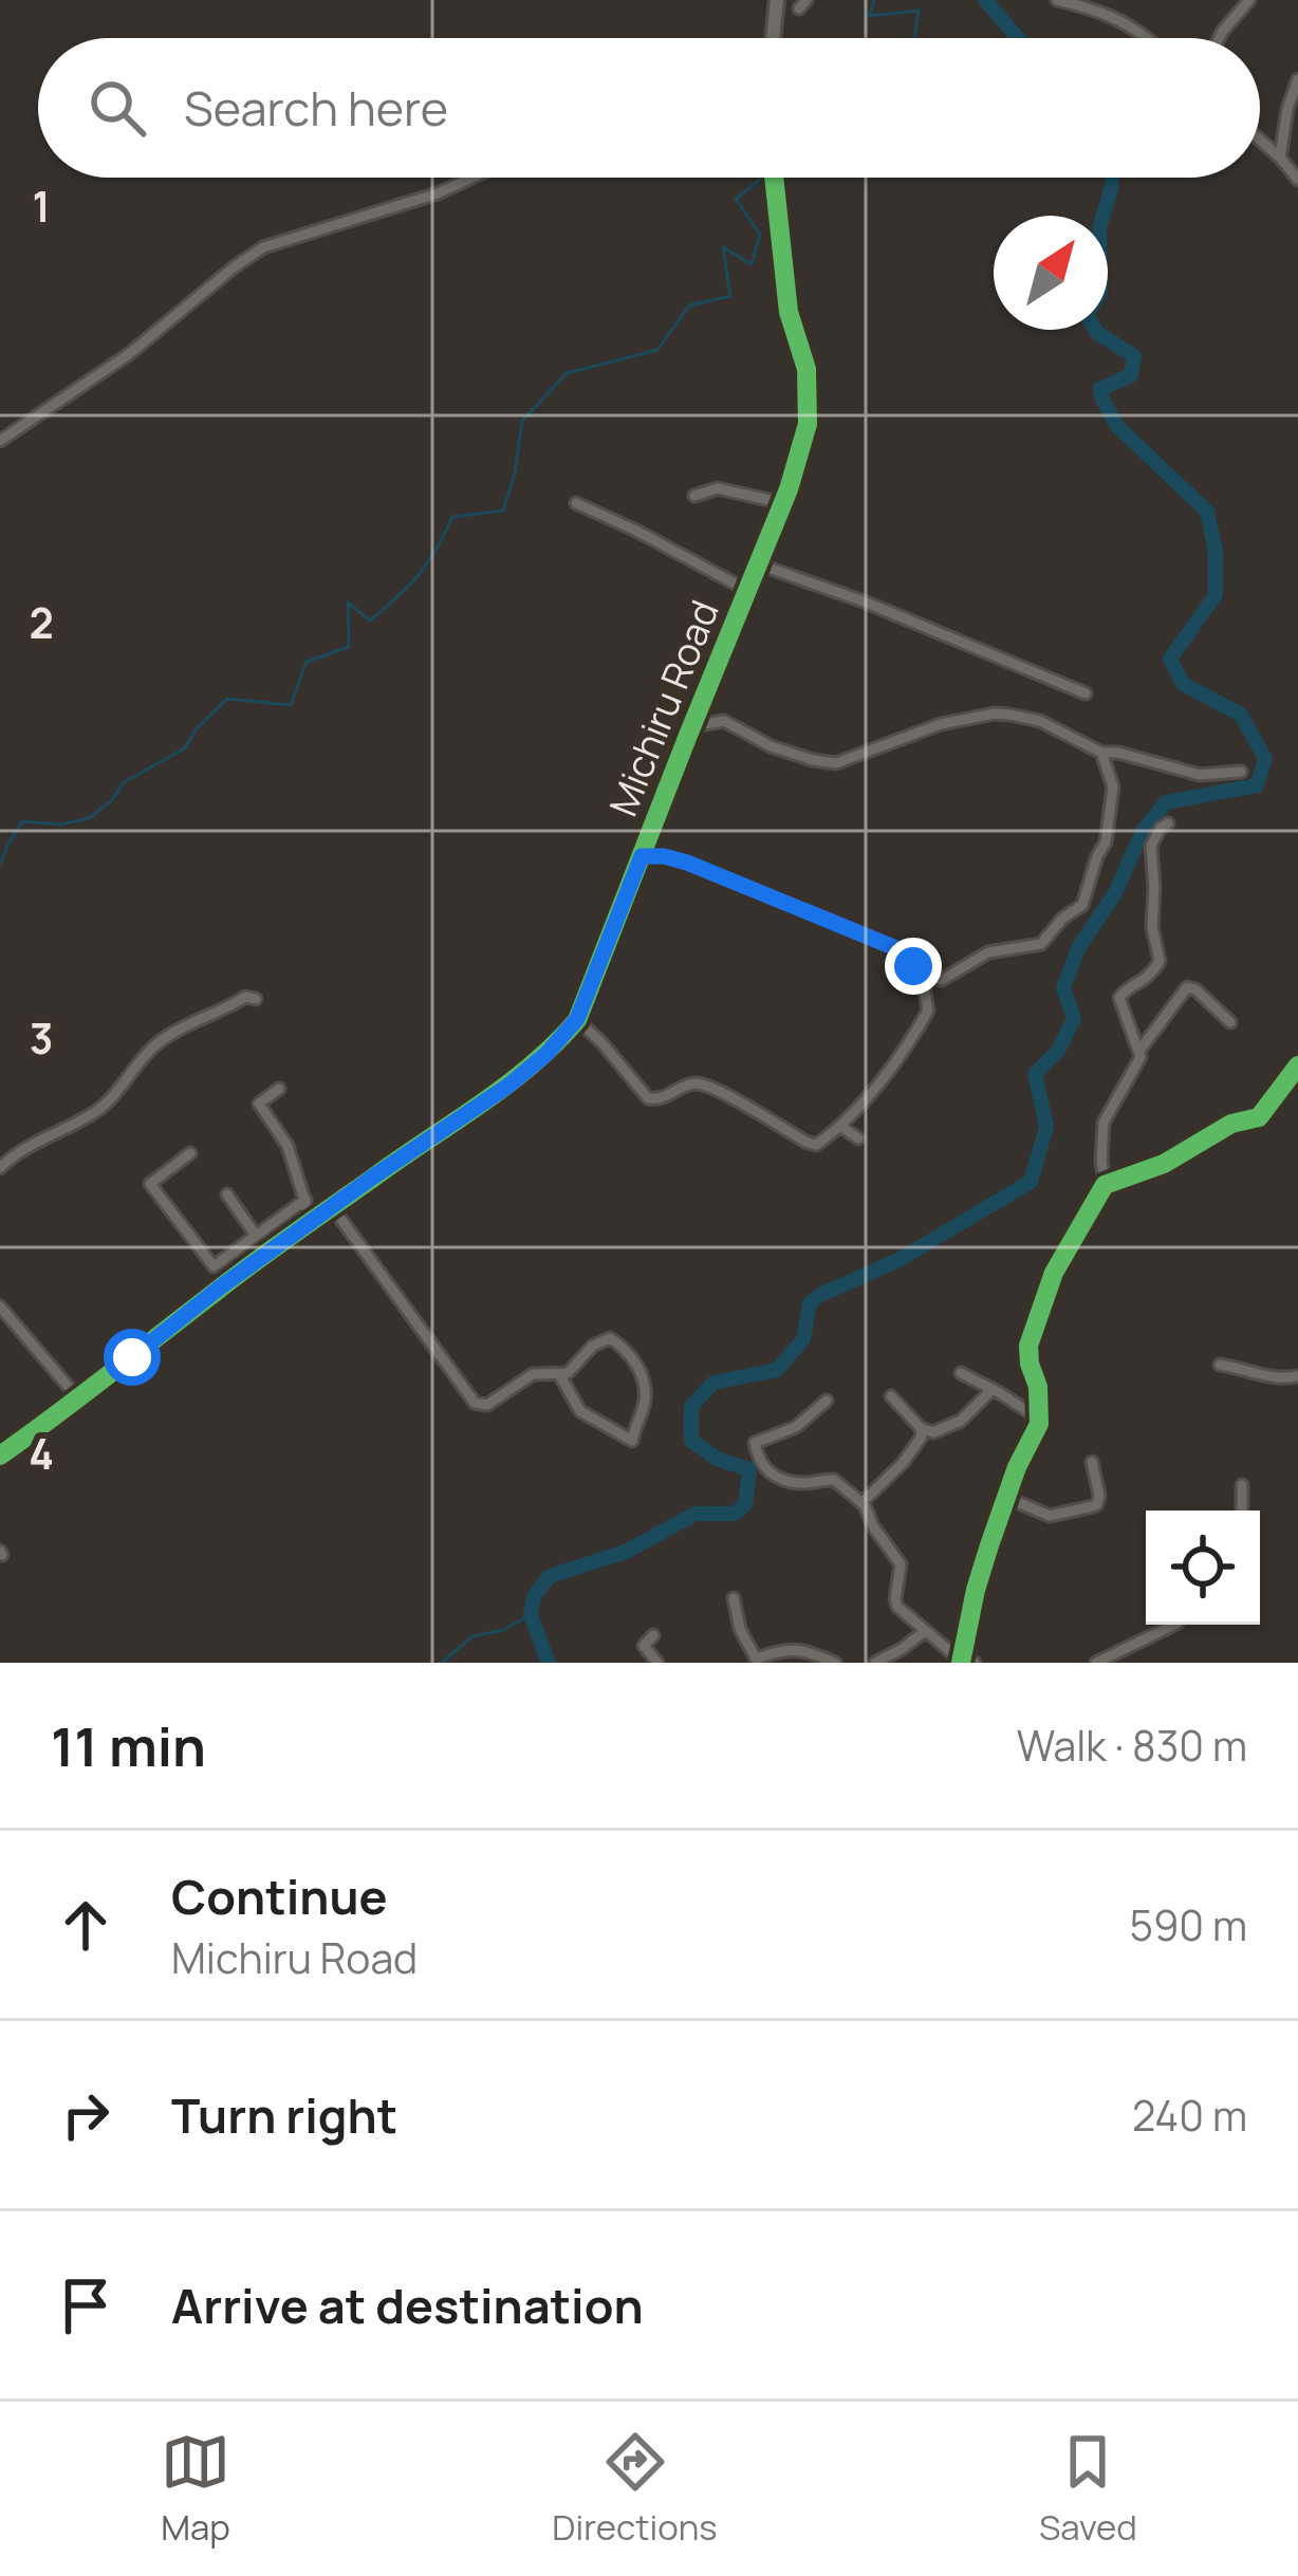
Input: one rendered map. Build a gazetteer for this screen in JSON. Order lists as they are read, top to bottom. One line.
{"streets":{"street":["Michiru Road"]},"north":"top right","page":{"search":"Search here","heading":["11 min","Walk · 830 m"],"list":[["Continue","Michiru Road","590 m"],["Turn right","240 m"],"Arrive at destination"],"nav":["Map","Directions","Saved"]},"grid":{"rows":["1","2","3","4"]}}
